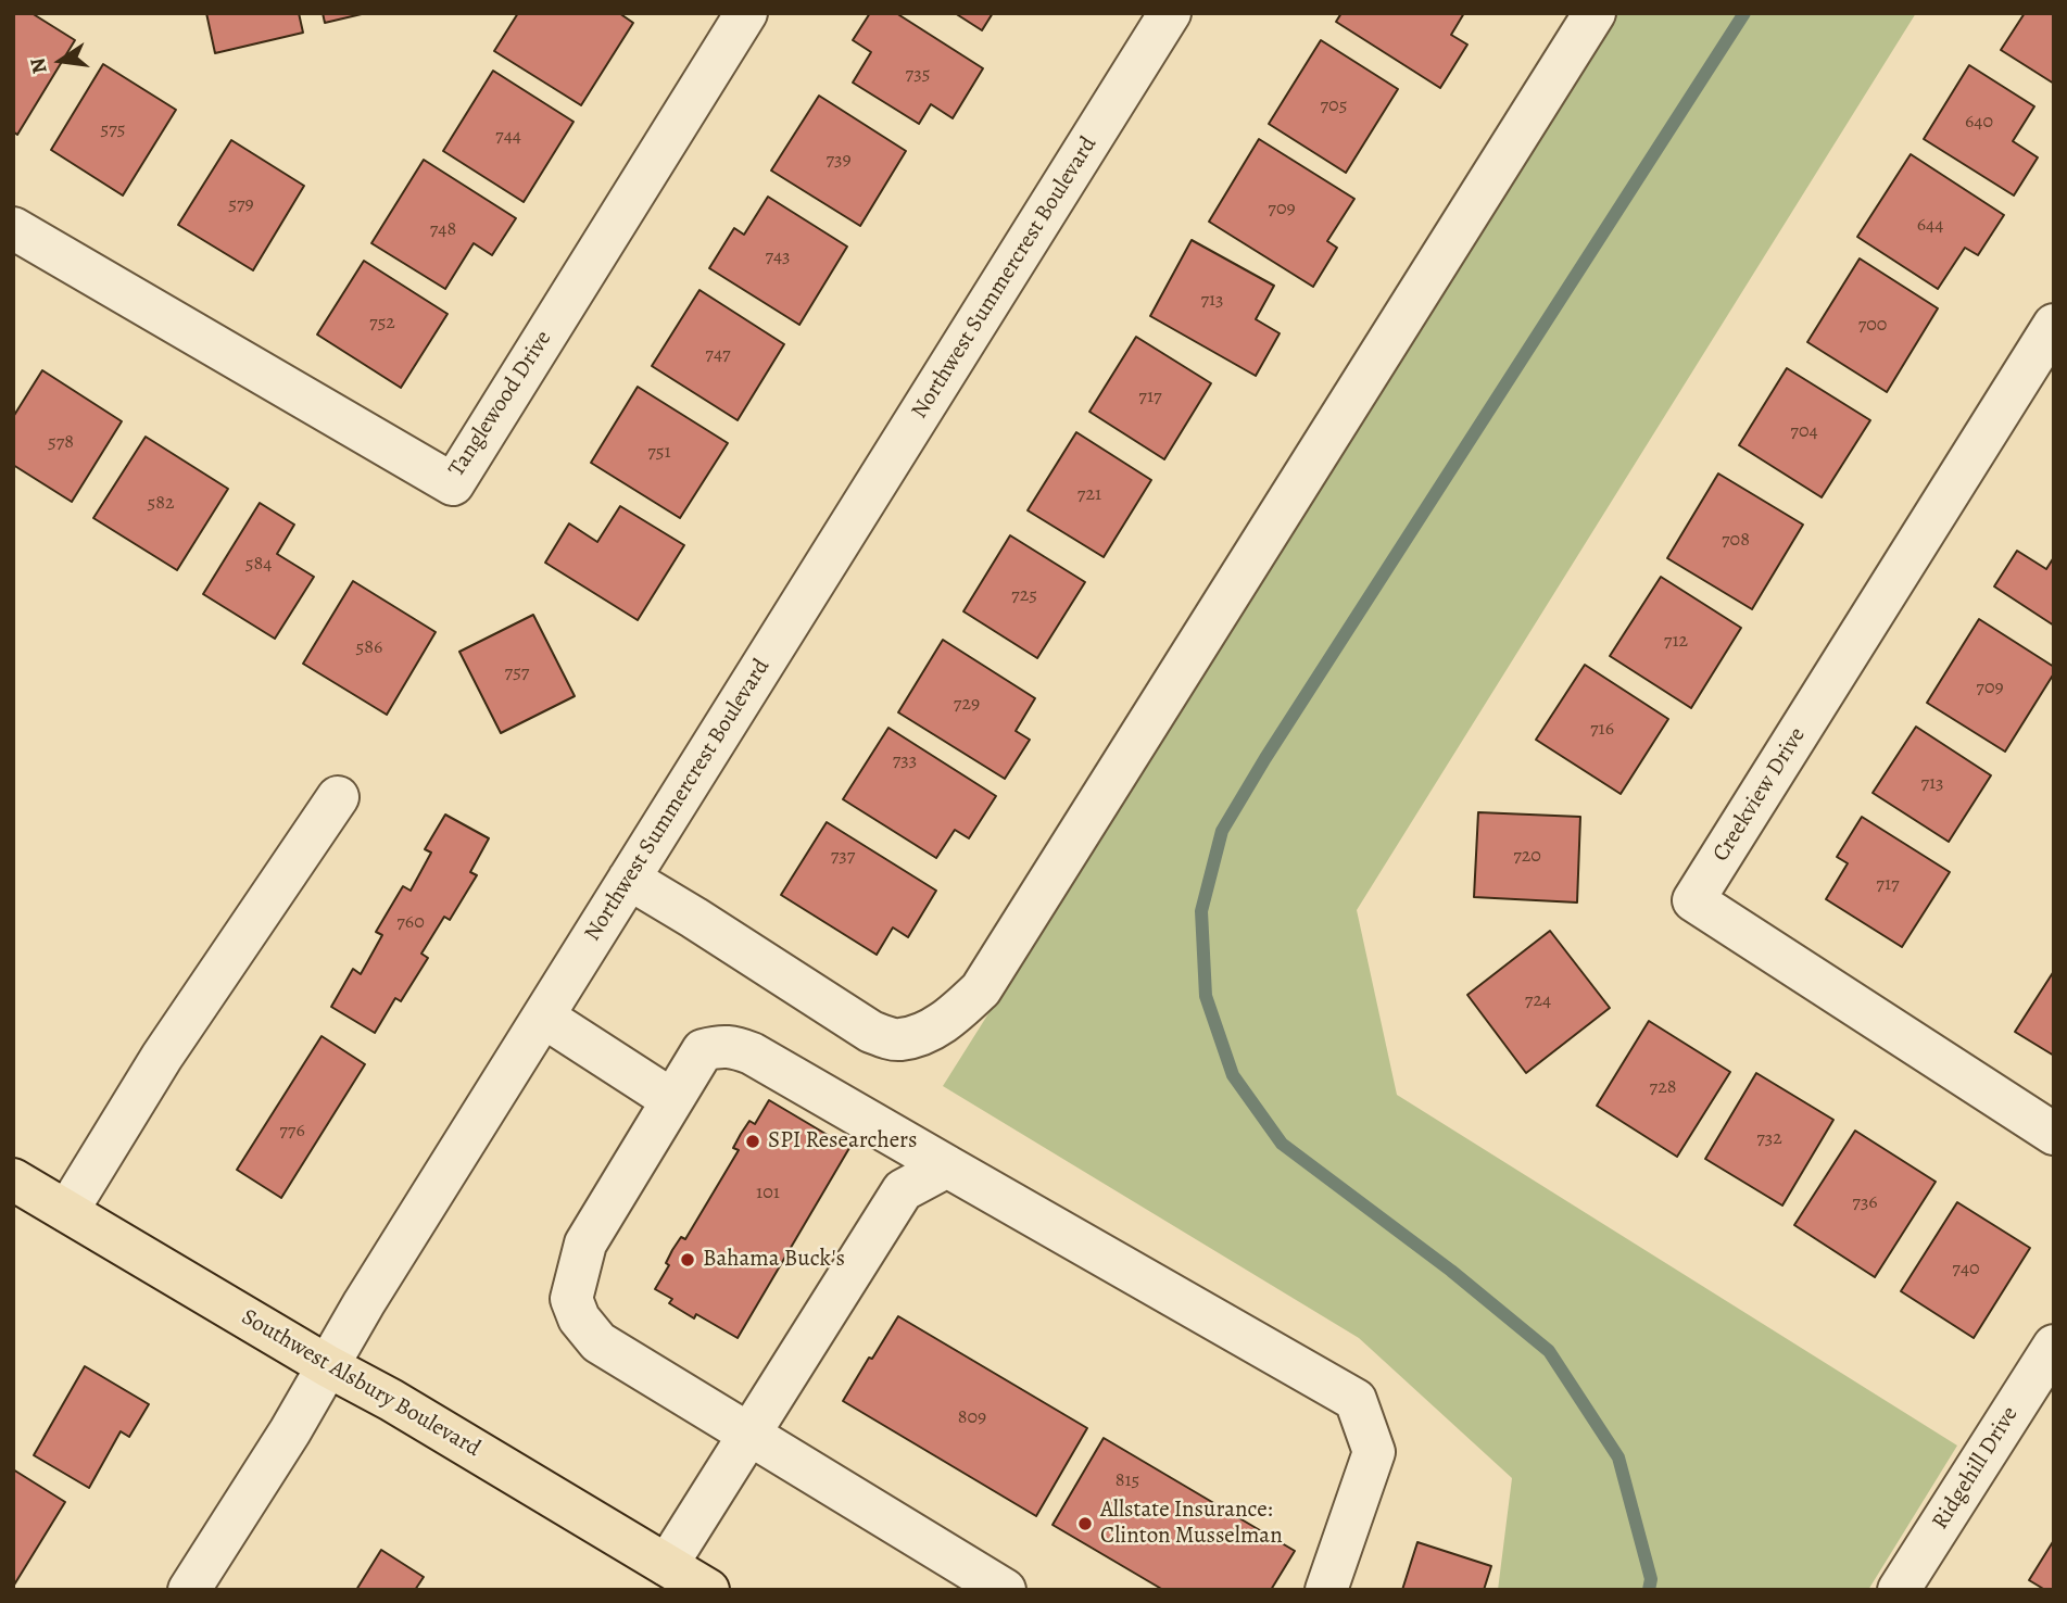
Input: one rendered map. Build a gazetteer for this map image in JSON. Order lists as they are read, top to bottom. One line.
{"streets":{"main road":["Southwest Alsbury Boulevard"],"street":["Northwest Summercrest Boulevard","Tanglewood Drive","Creekview Drive","Ridgehill Drive"]},"crossings":[["Northwest Summercrest Boulevard","Southwest Alsbury Boulevard"]],"places":["SPI Researchers","Bahama Buck's","Allstate Insurance: Clinton Musselman"],"house_numbers":["735","705","640","575","744","739","579","709","644","748","743","713","752","700","747","717","704","578","751","721","582","708","584","725","712","586","757","709","729","716","733","713","737","720","717","760","724","728","776","732","101","736","740","809","815"],"north":"left"}
